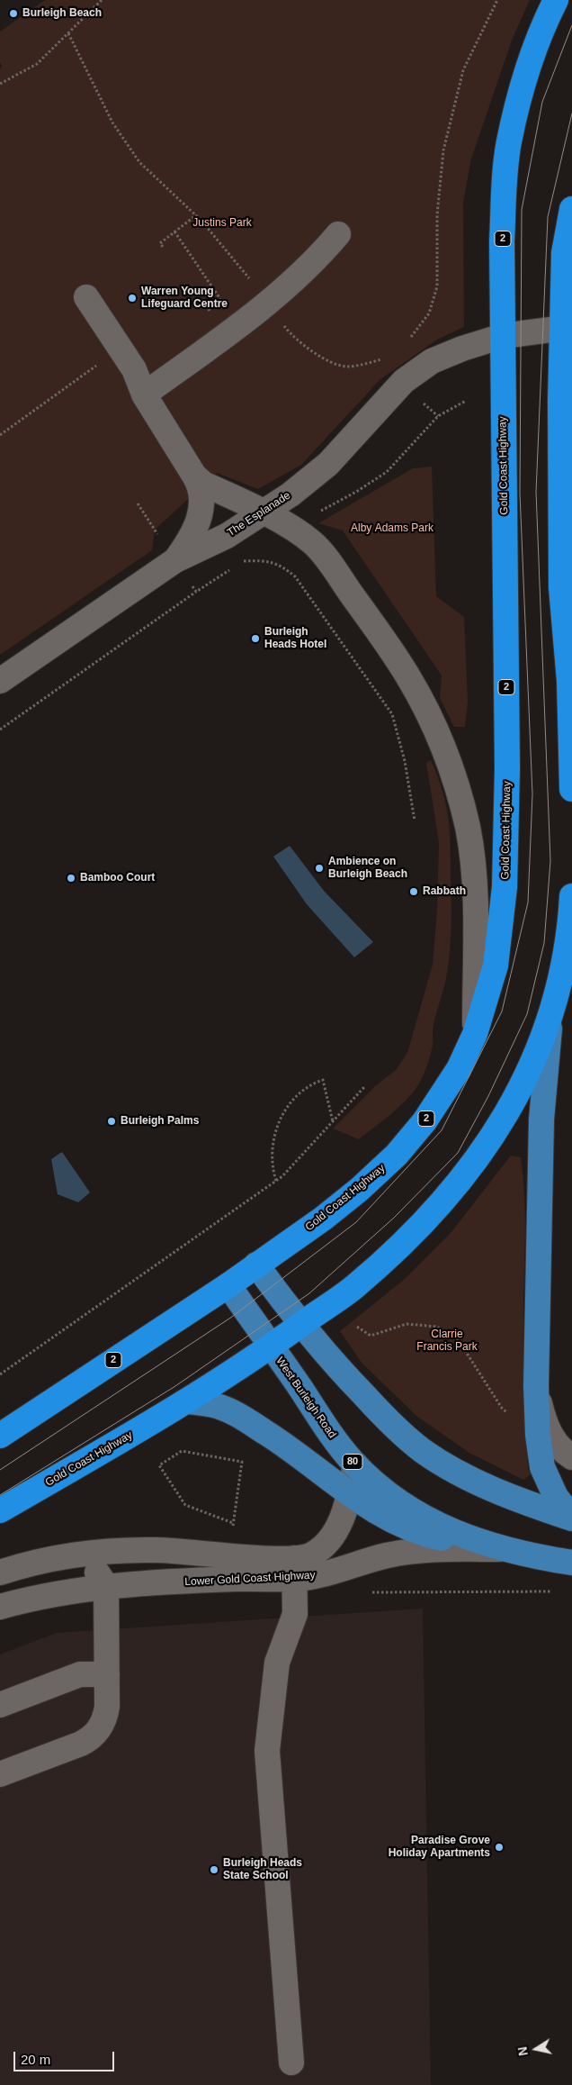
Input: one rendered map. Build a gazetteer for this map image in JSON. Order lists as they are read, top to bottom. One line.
{"streets":{"highway":["2","Gold Coast Highway"],"main road":["West Burleigh Road","80"],"street":["The Esplanade","Lower Gold Coast Highway"]},"crossings":[["Gold Coast Highway","The Esplanade"],["Gold Coast Highway","West Burleigh Road"],["West Burleigh Road","Lower Gold Coast Highway"]],"parks":["Justins Park","Alby Adams Park","Clarrie Francis Park"],"places":["Burleigh Beach","Warren Young Lifeguard Centre","Burleigh Heads Hotel","Ambience on Burleigh Beach","Bamboo Court","Rabbath","Burleigh Palms","Paradise Grove Holiday Apartments","Burleigh Heads State School"],"scale_bar":"20 m","north":"left"}
